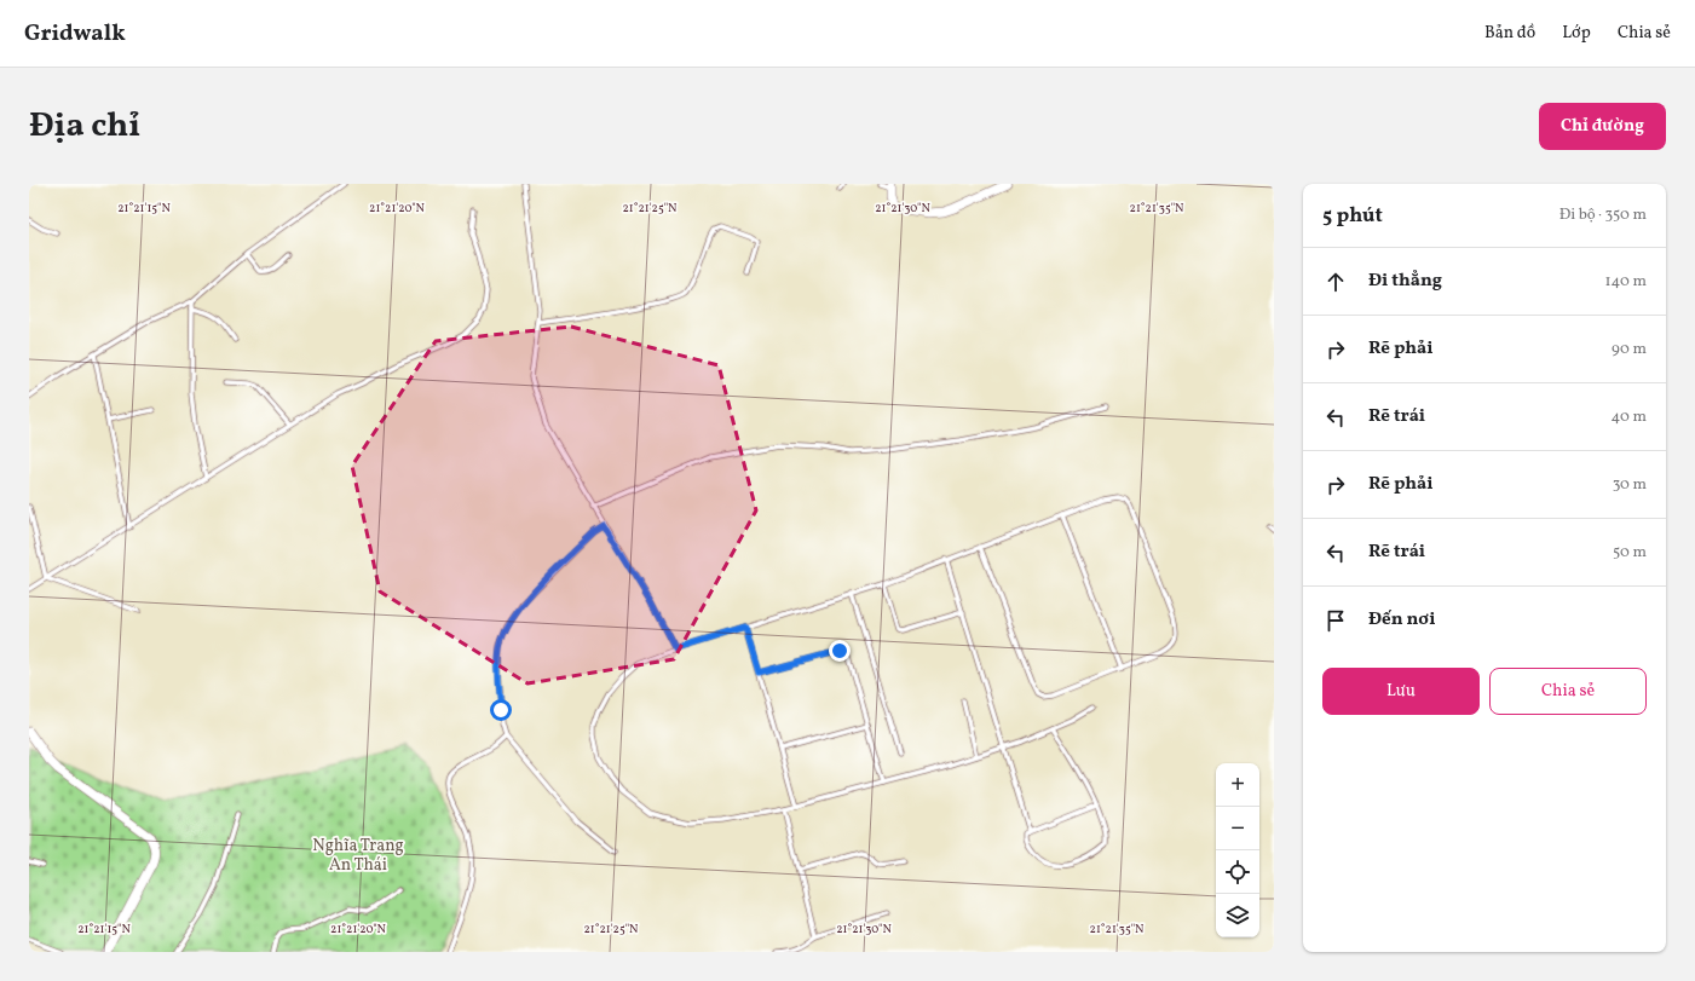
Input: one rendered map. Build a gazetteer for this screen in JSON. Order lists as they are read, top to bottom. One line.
{"parks":["Nghĩa Trang An Thái"],"page":{"header":"Gridwalk","nav":["Bản đồ","Lớp","Chia sẻ"],"title":"Địa chỉ","buttons":["Chỉ đường",["Lưu","Chia sẻ"]],"heading":["5 phút","Đi bộ · 350 m"],"list":[["Đi thẳng","140 m"],["Rẽ phải","90 m"],["Rẽ trái","40 m"],["Rẽ phải","30 m"],["Rẽ trái","50 m"],"Đến nơi"],"map_buttons":["+","−"]},"coordinates":["21°21'15\"N","21°21'20\"N","21°21'25\"N","21°21'30\"N","21°21'35\"N"]}
